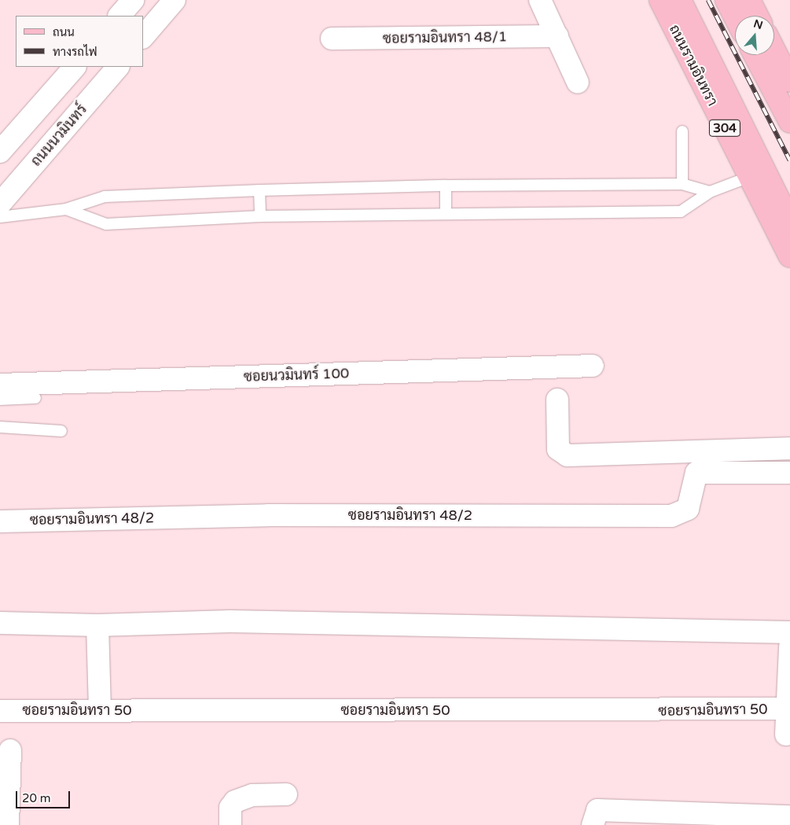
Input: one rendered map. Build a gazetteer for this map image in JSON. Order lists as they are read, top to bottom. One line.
{"streets":{"main road":["ถนนรามอินทรา","304"],"street":["ซอยรามอินทรา 48/1","ถนนนวมินทร์","ซอยนวมินทร์ 100","ซอยรามอินทรา 48/2","ซอยรามอินทรา 50"]},"legend":["ถนน","ทางรถไฟ"],"scale_bar":"20 m","north":"top"}
